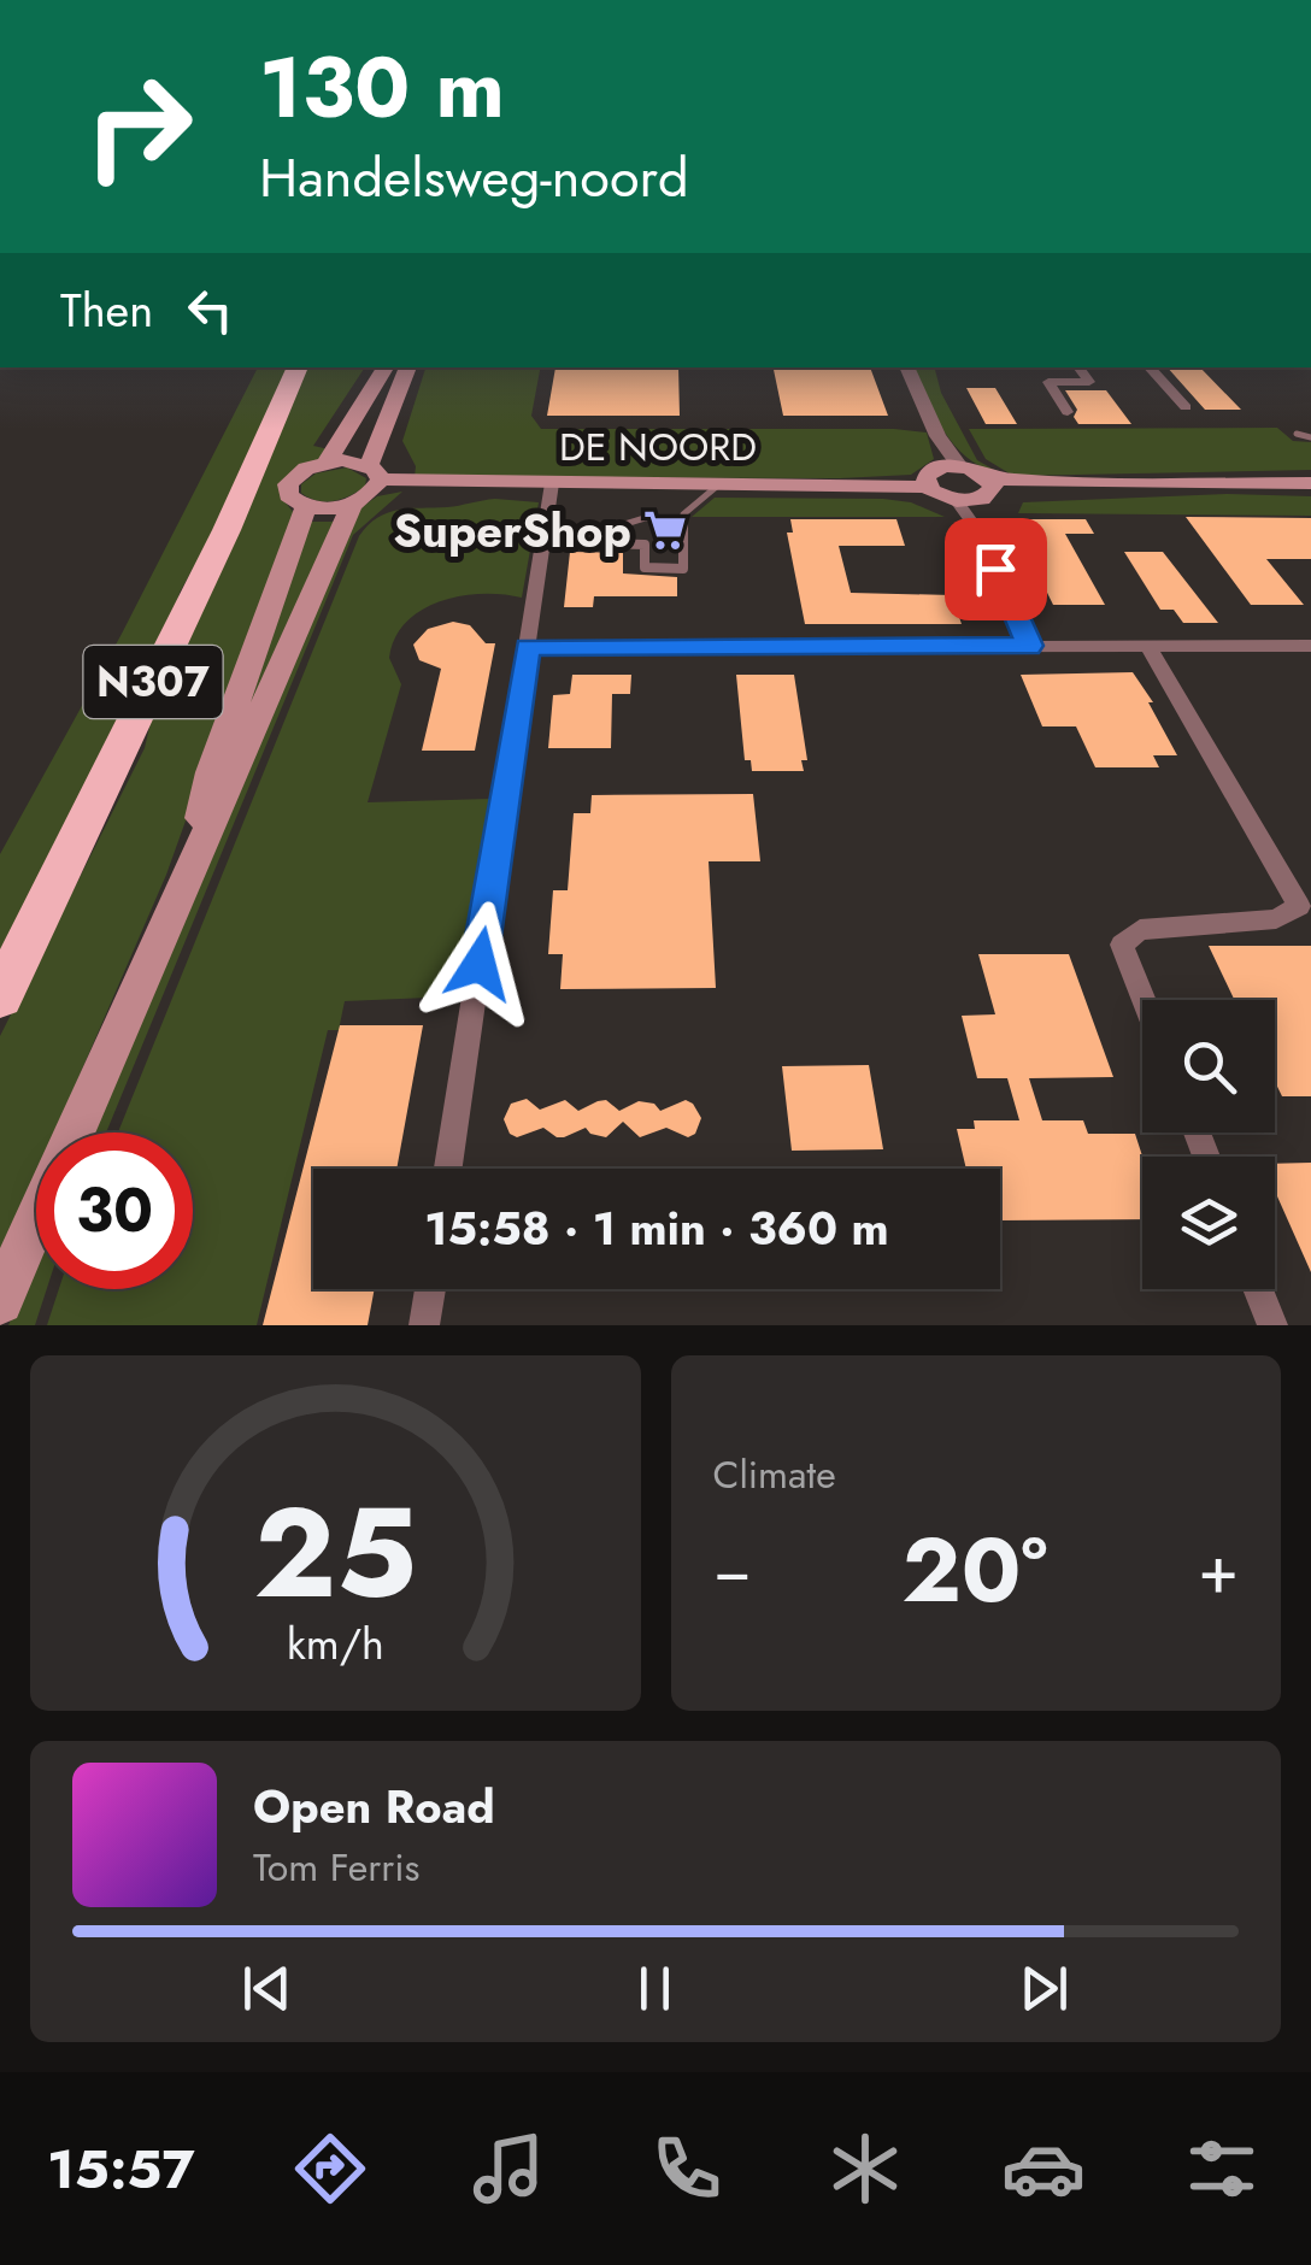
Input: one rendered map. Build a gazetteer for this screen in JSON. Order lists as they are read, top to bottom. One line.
{"streets":{"highway":["N307"],"main road":["DE NOORD"]},"places":{"supermarket":["SuperShop"]},"page":{"turn":["130 m","Handelsweg-noord"],"then":"Then","limit":"30","trip":"15:58 · 1 min · 360 m","tile":"Climate","heat":["−","20°","+"],"song":["Open Road","Tom Ferris"],"tabs":"15:57","gauge":["25","km/h"]}}
